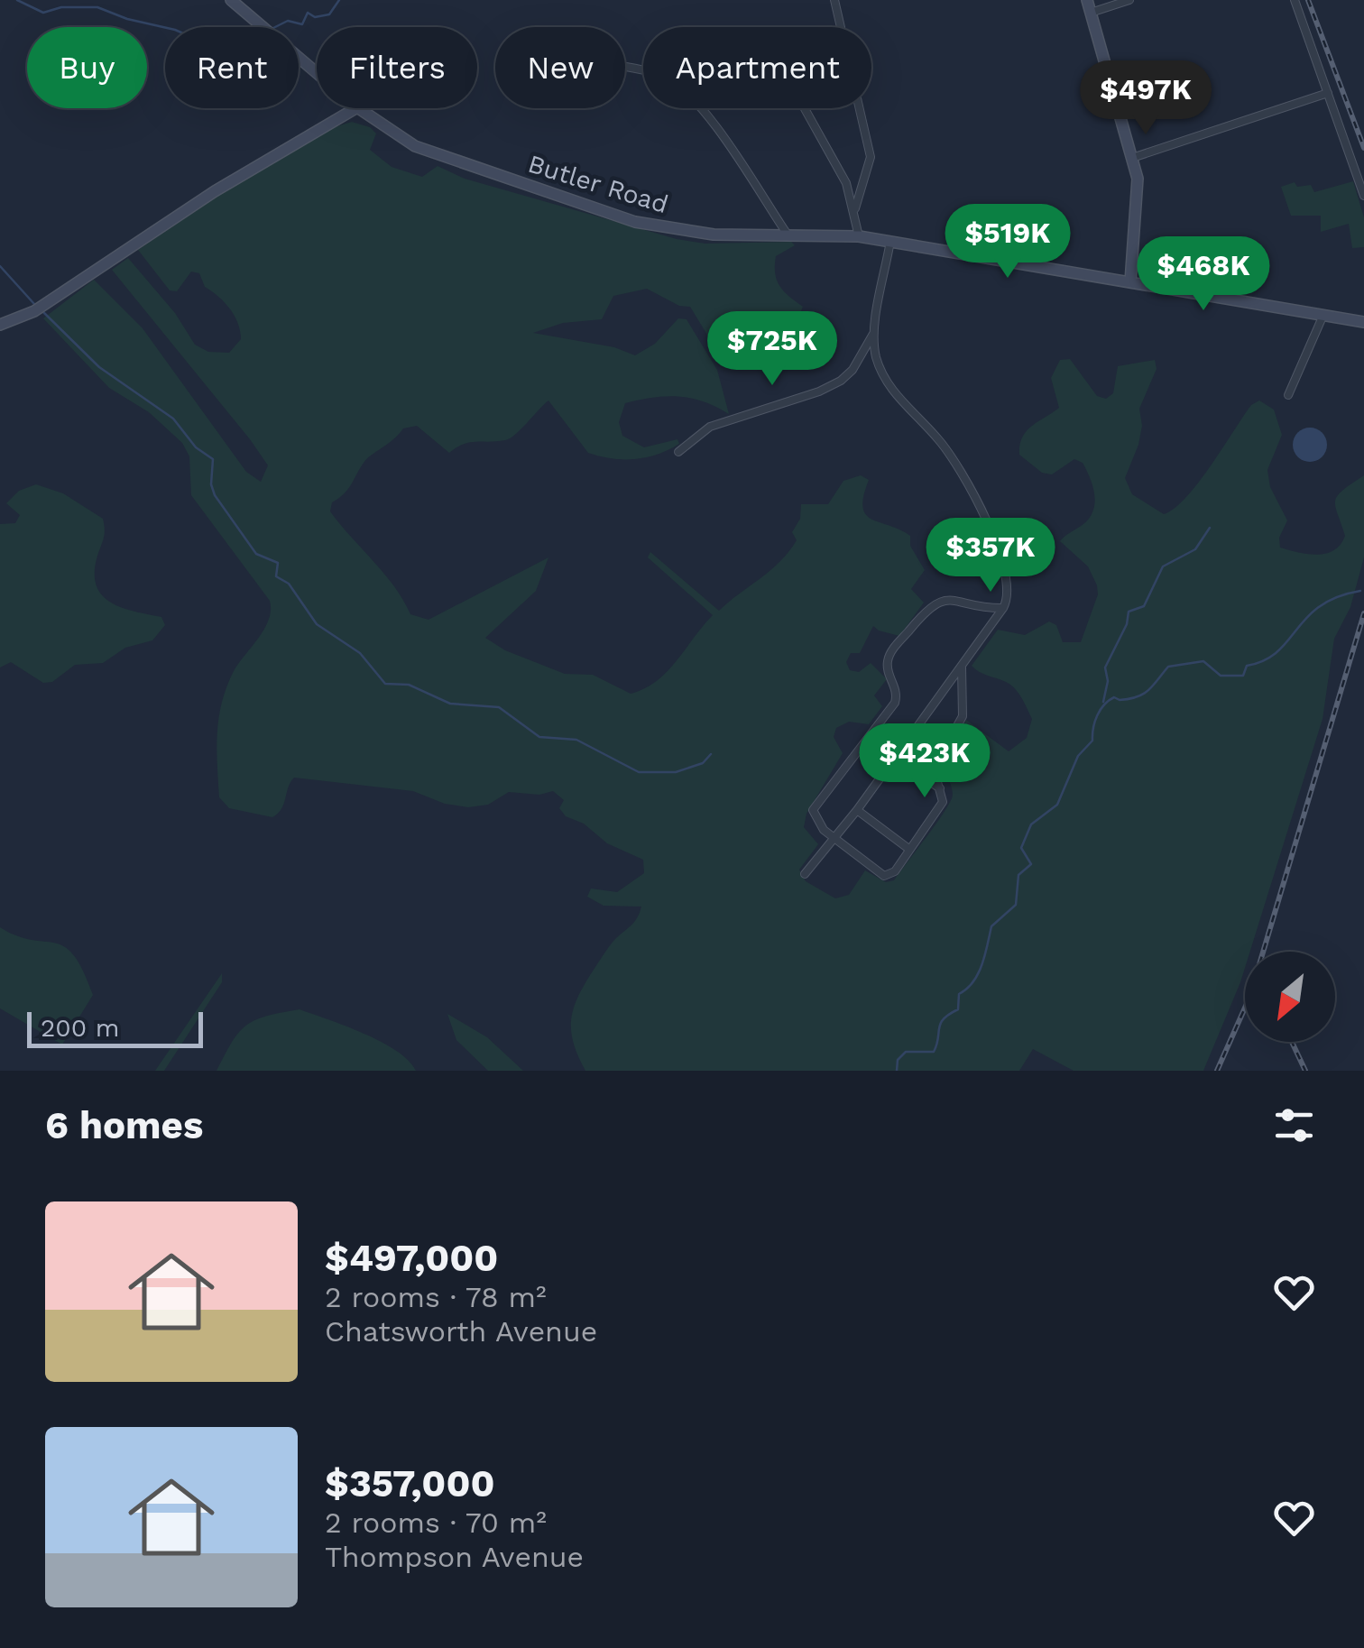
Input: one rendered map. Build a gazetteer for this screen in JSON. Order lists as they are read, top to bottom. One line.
{"streets":{"main road":["Butler Road"]},"scale_bar":"200 m","north":"bottom left","page":{"chip":["Buy","Rent","Filters","New","Apartment"],"price":["$497K","$519K","$468K","$725K","$357K","$423K"],"scale":"200 m","heading":"6 homes","list":[{"name":"$497,000","note":"2 rooms · 78 m² · Chatsworth Avenue"},{"name":"$357,000","note":"2 rooms · 70 m² · Thompson Avenue"}]}}
